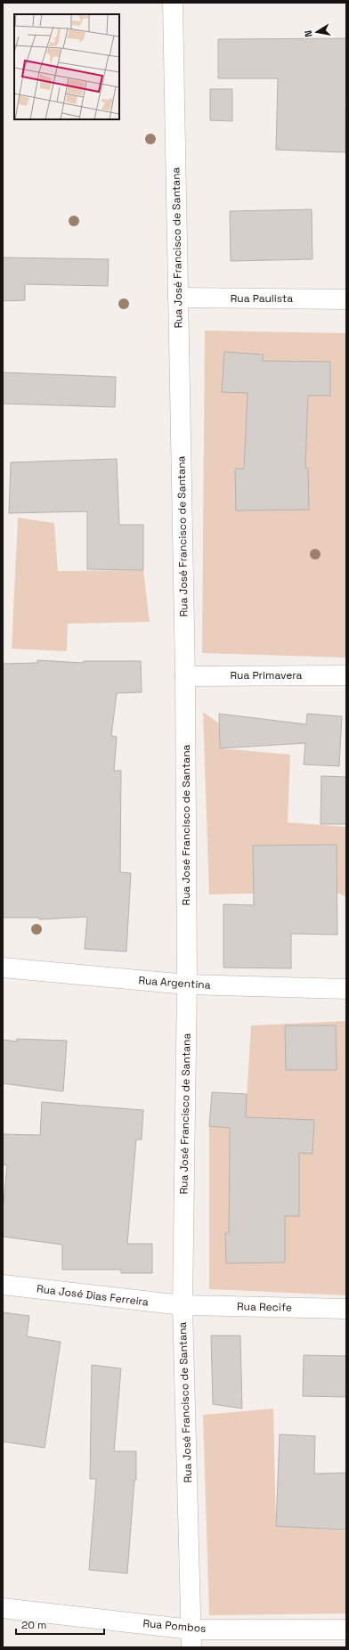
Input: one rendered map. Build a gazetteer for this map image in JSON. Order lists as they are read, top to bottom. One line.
{"streets":{"street":["Rua José Francisco de Santana","Rua Paulista","Rua Primavera","Rua Argentina","Rua José Dias Ferreira","Rua Recife","Rua Pombos"]},"crossings":[["Rua José Francisco de Santana","Rua Paulista"],["Rua José Francisco de Santana","Rua Primavera"],["Rua José Francisco de Santana","Rua Argentina"],["Rua José Francisco de Santana","Rua José Dias Ferreira"],["Rua José Francisco de Santana","Rua Recife"],["Rua José Francisco de Santana","Rua Pombos"],["Rua José Dias Ferreira","Rua Recife"]],"scale_bar":"20 m","north":"left"}
